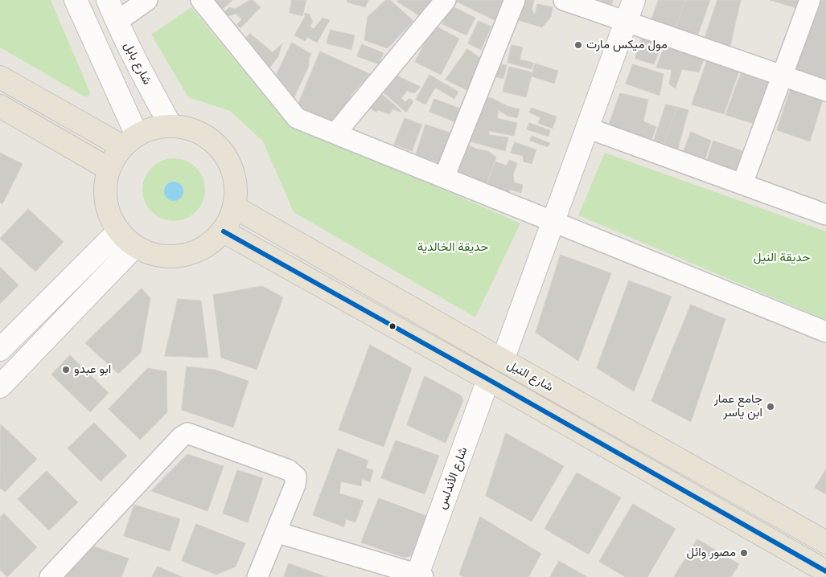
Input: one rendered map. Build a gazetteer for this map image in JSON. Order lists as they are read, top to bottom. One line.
{"streets":{"main road":["شارع النيل"],"street":["شارع بابل","شارع الأندلس"]},"crossings":[["شارع بابل","شارع النيل"],["شارع النيل","شارع الأندلس"]],"parks":["حديقة الخالدية","حديقة النيل"],"places":["مول ميكس مارت","ابو عبدو","جامع عمار ابن ياسر","مصور وائل"]}
